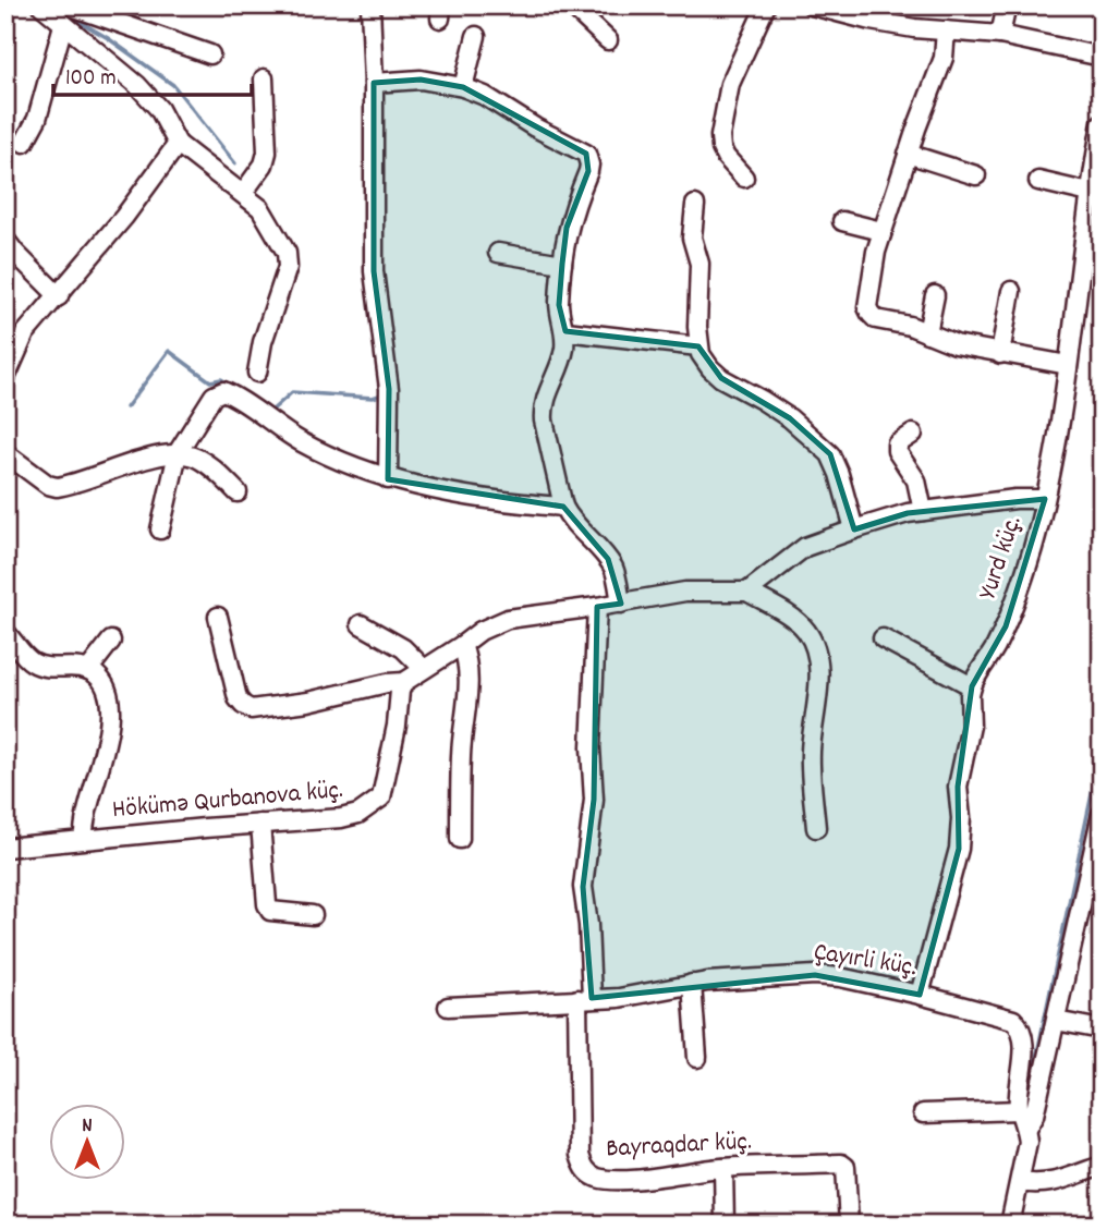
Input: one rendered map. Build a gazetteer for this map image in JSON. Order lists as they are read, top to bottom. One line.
{"streets":{"street":["Yurd küç.","Hökümə Qurbanova küç.","Çayırli küç.","Bayraqdar küç."]},"crossings":[["Yurd küç.","Çayırli küç."],["Çayırli küç.","Bayraqdar küç."]],"scale_bar":"100 m","north":"top"}
